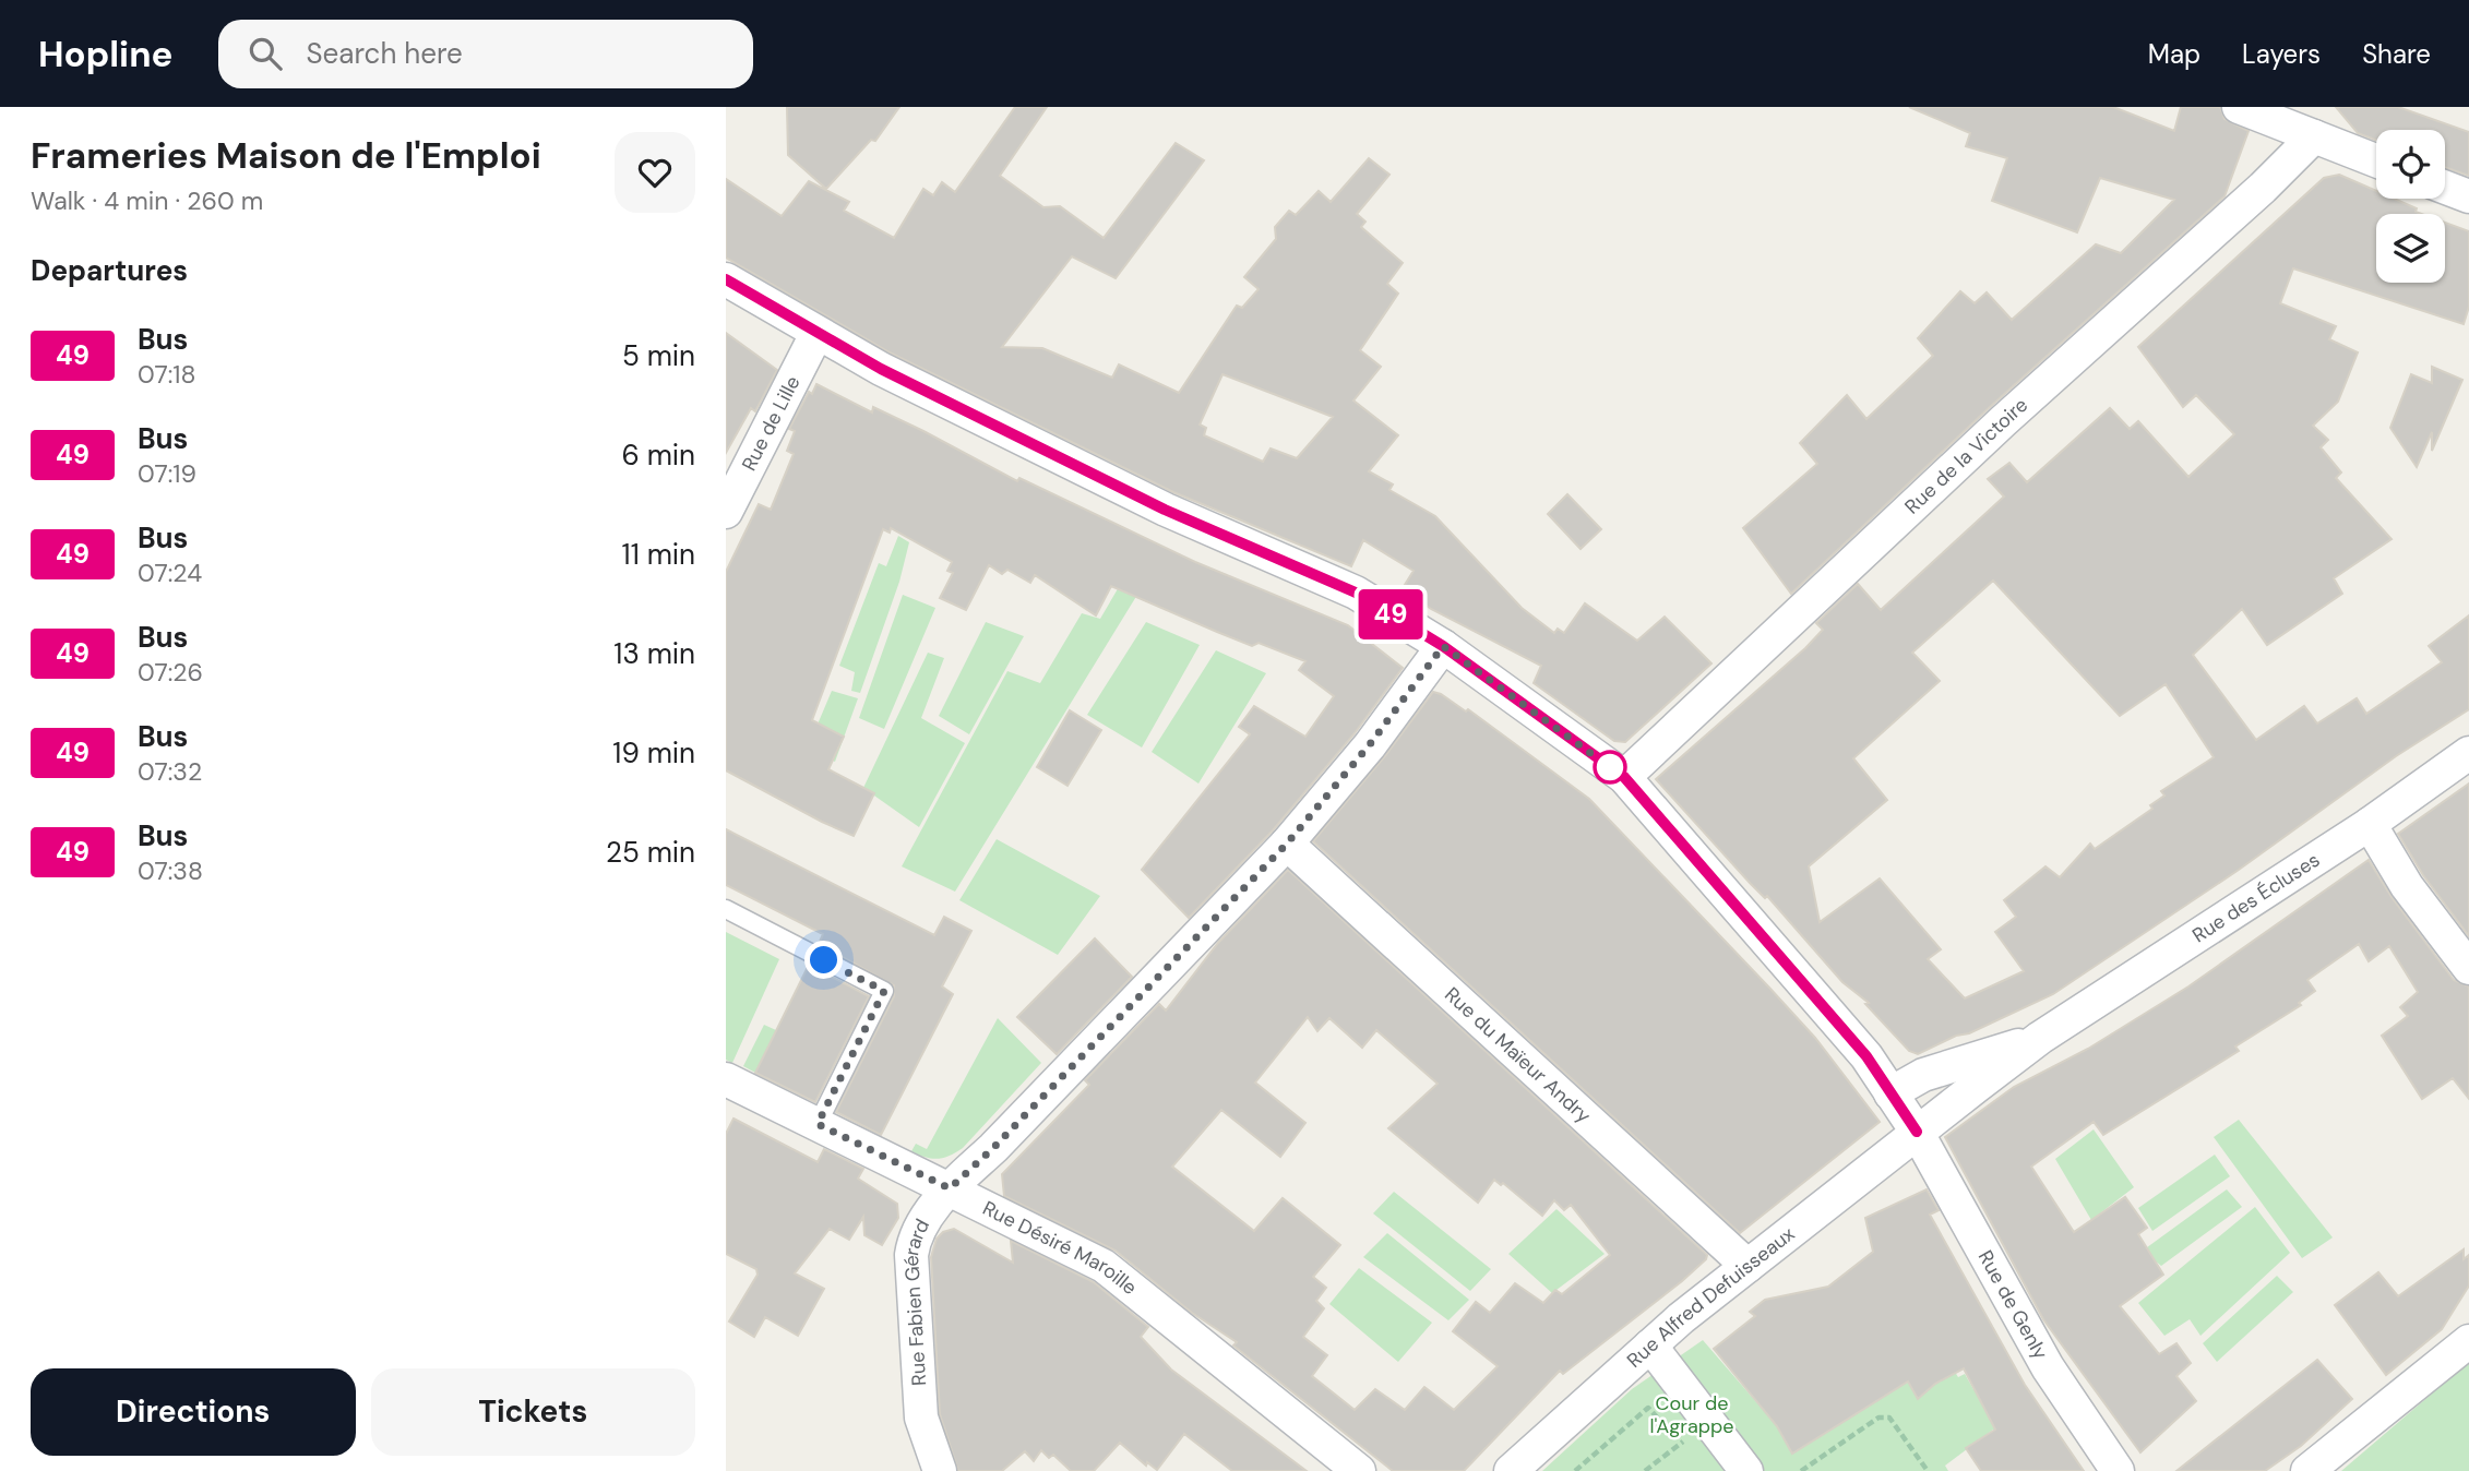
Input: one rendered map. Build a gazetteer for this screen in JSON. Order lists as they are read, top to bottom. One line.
{"streets":{"street":["Rue de Lille","Rue de la Victoire","Rue des Écluses","Rue du Maïeur Andry","Rue Désiré Maroille","Rue Alfred Defuisseaux","Rue de Genly","Rue Fabien Gérard"]},"crossings":[["Rue de Lille","Rue de Genly"],["Rue de la Victoire","Rue de Genly"],["Rue des Écluses","Rue Alfred Defuisseaux"],["Rue du Maïeur Andry","Rue Alfred Defuisseaux"],["Rue du Maïeur Andry","Rue Fabien Gérard"],["Rue Désiré Maroille","Rue Fabien Gérard"],["Rue Alfred Defuisseaux","Rue de Genly"],["Rue de Genly","Rue Fabien Gérard"]],"parks":["Cour de l'Agrappe"],"lines":["bus line 49"],"page":{"header":"Hopline","search":"Search here","nav":["Map","Layers","Share"],"heading":[["Frameries Maison de l'Emploi","Walk · 4 min · 260 m"],"Departures"],"on_map":"49","list":[{"mark":"49","name":"Bus","note":"07:18","value":"5 min"},{"mark":"49","name":"Bus","note":"07:19","value":"6 min"},{"mark":"49","name":"Bus","note":"07:24","value":"11 min"},{"mark":"49","name":"Bus","note":"07:26","value":"13 min"},{"mark":"49","name":"Bus","note":"07:32","value":"19 min"},{"mark":"49","name":"Bus","note":"07:38","value":"25 min"}],"buttons":["Directions","Tickets"]}}
